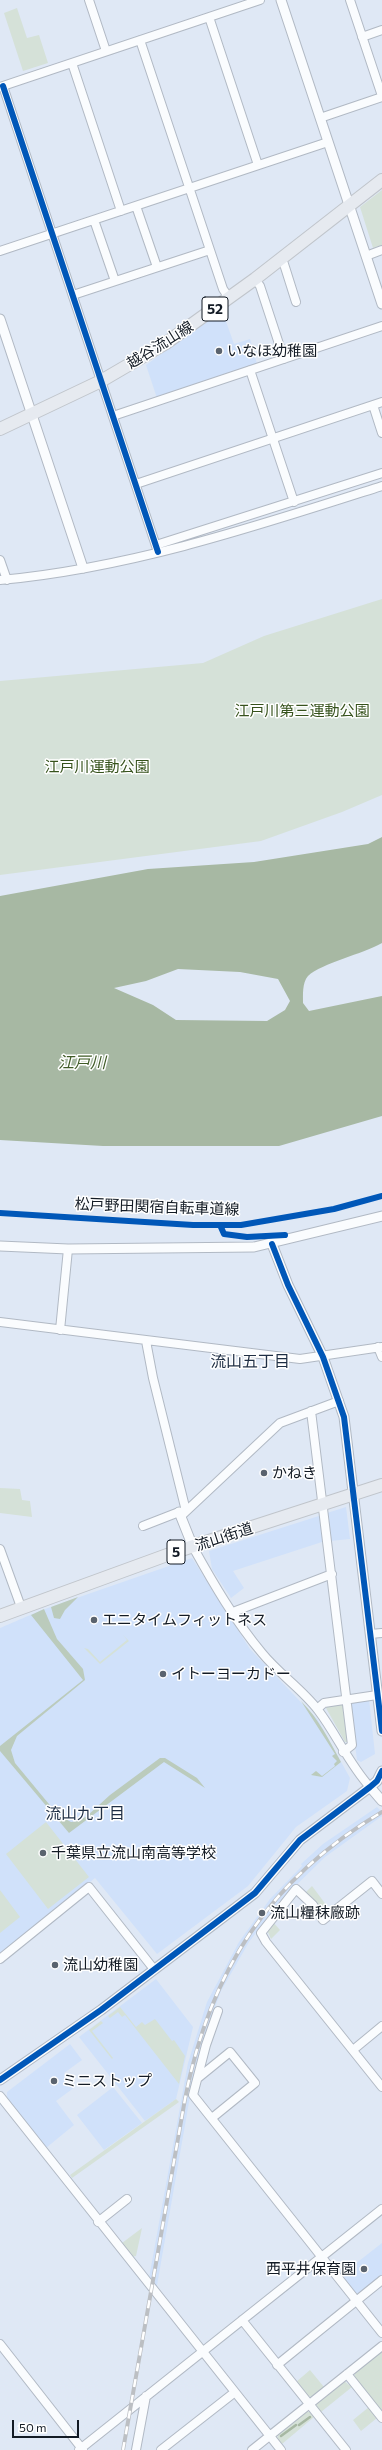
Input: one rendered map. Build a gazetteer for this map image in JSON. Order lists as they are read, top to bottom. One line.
{"streets":{"main road":["52","越谷流山線","流山街道","5"],"cycle path":["松戸野田関宿自転車道線"]},"districts":["流山五丁目","流山九丁目"],"water":["江戸川"],"parks":["江戸川第三運動公園","江戸川運動公園"],"places":["いなほ幼稚園","かねき","エニタイムフィットネス","イトーヨーカドー","千葉県立流山南高等学校","流山糧秣廠跡","流山幼稚園","ミニストップ","西平井保育園"],"scale_bar":"50 m"}
